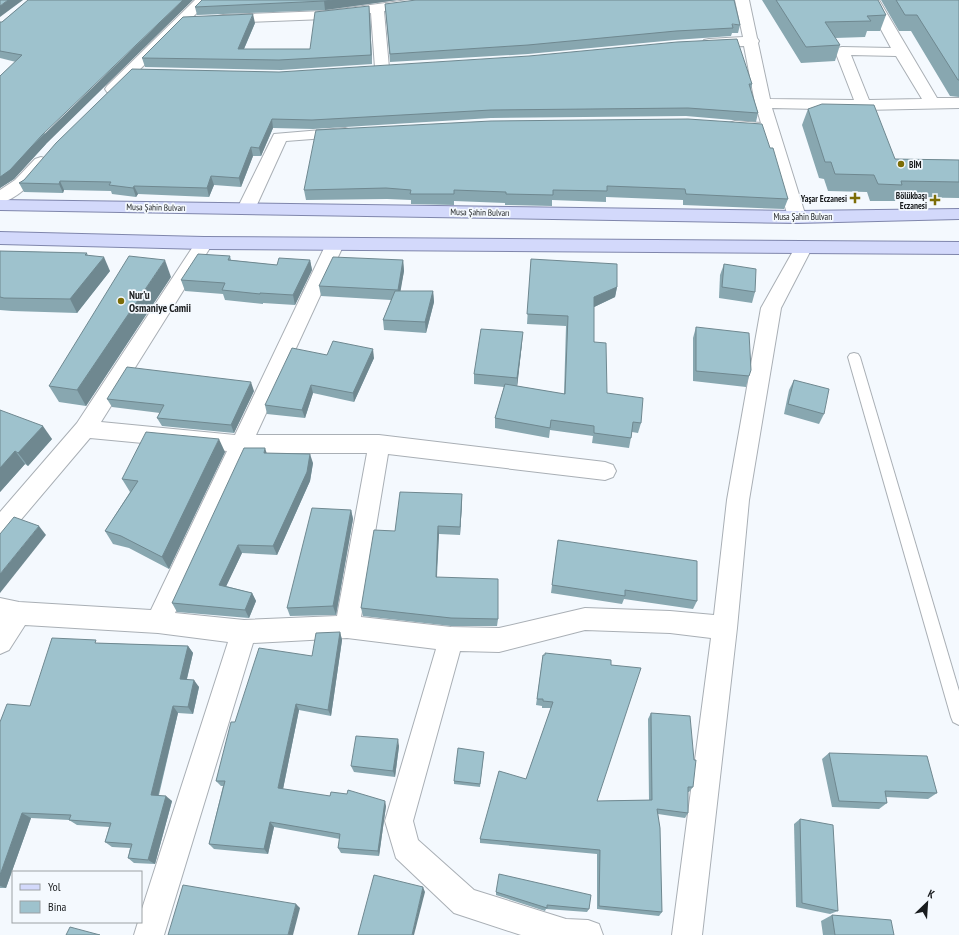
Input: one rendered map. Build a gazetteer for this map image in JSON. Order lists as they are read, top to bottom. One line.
{"streets":{"main road":["Musa Şahin Bulvarı"]},"places":{"other":["BİM","Nur'u Osmaniye Camii"],"health":["Yaşar Eczanesi","Bölükbaşı Eczanesi"]},"legend":["Yol","Bina"],"north":"top right"}
